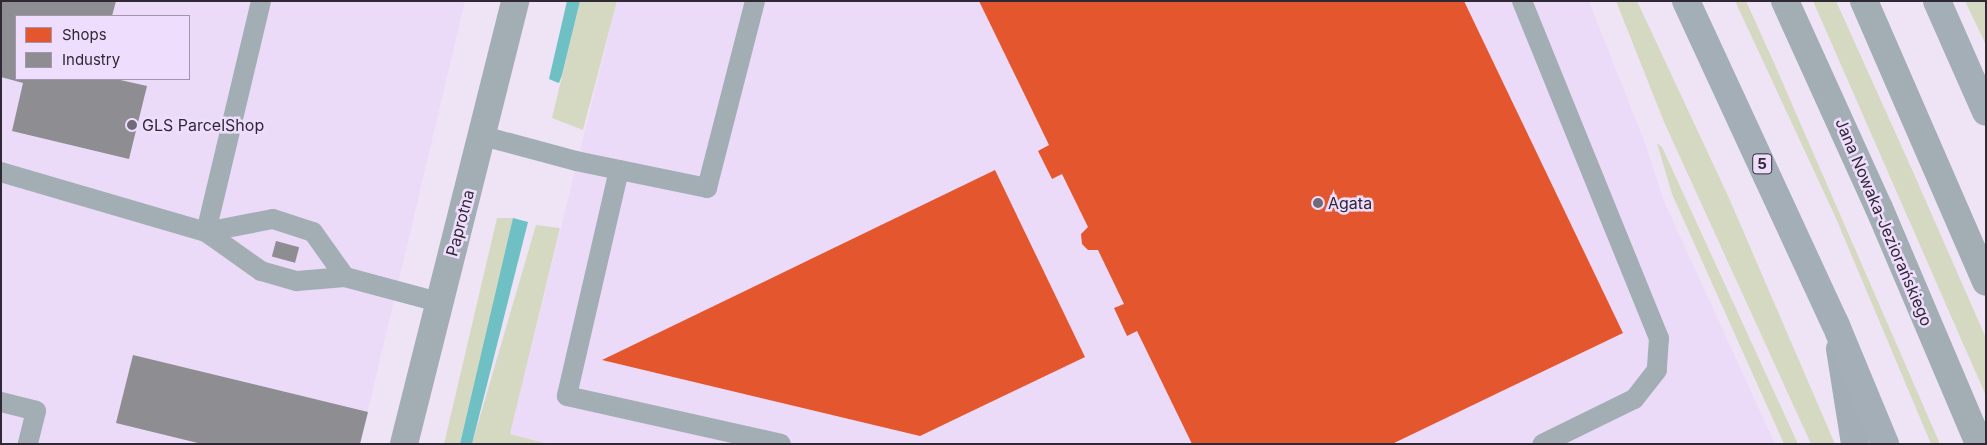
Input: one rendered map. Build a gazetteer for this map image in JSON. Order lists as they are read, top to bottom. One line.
{"streets":{"main road":["5"],"street":["Jana Nowaka-Jeziorańskiego","Paprotna"]},"places":["GLS ParcelShop","Agata"],"legend":["Shops","Industry"]}
